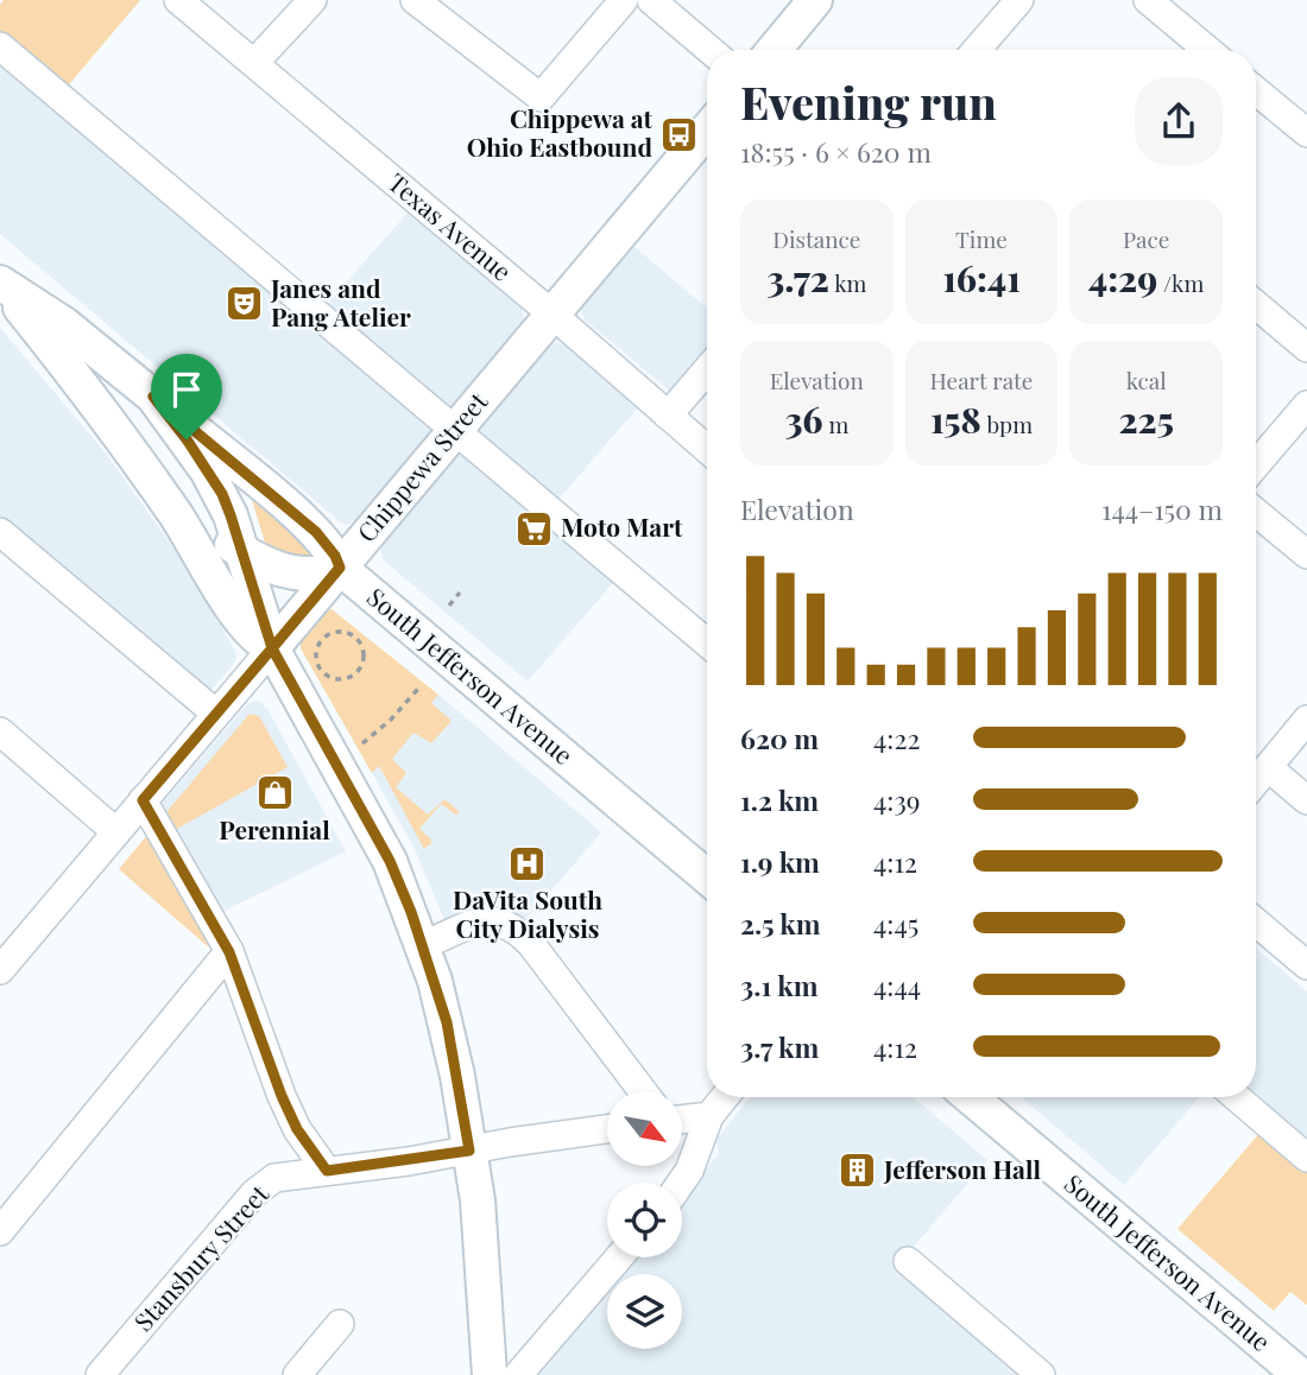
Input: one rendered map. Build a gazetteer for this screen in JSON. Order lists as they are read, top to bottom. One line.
{"streets":{"main road":["Chippewa Street","South Jefferson Avenue"],"street":["Texas Avenue","Stansbury Street"]},"crossings":[["Texas Avenue","Chippewa Street"],["Chippewa Street","South Jefferson Avenue"]],"places":{"bus stop":["Chippewa at Ohio Eastbound"],"theatre":["Janes and Pang Atelier"],"supermarket":["Moto Mart"],"shop":["Perennial"],"hospital":["DaVita South City Dialysis"],"building":["Jefferson Hall"]},"north":"bottom right","page":{"heading":["Evening run","18:55 · 6 × 620 m"],"stats":[["Distance","3.72 km"],["Time","16:41"],["Pace","4:29 /km"],["Elevation","36 m"],["Heart rate","158 bpm"],["kcal","225"]],"chart":["Elevation","144–150 m"],"list":[{"name":"620 m","note":"4:22"},{"name":"1.2 km","note":"4:39"},{"name":"1.9 km","note":"4:12"},{"name":"2.5 km","note":"4:45"},{"name":"3.1 km","note":"4:44"},{"name":"3.7 km","note":"4:12"}]}}
